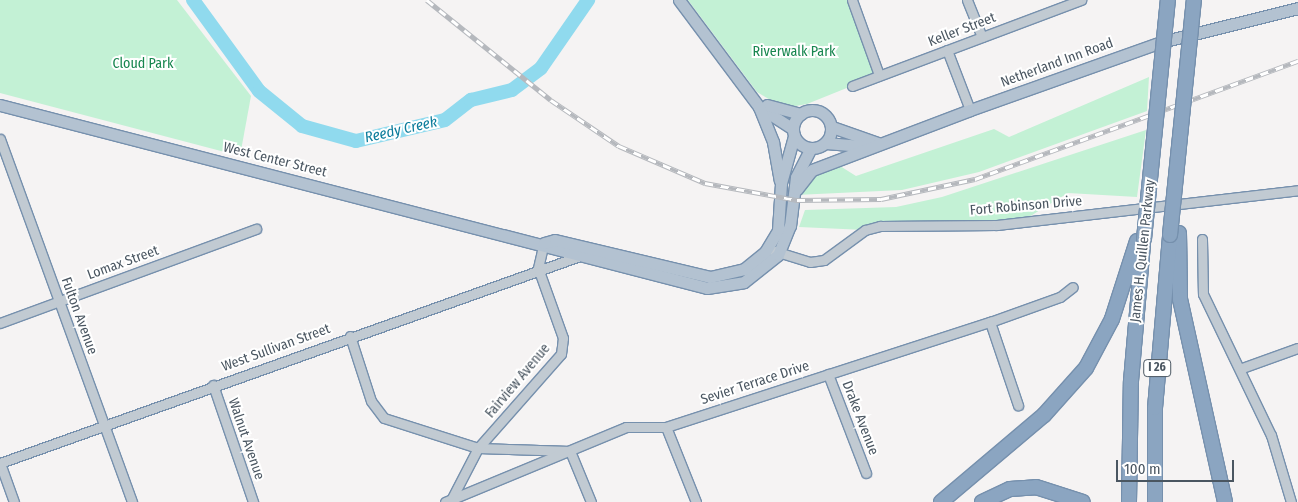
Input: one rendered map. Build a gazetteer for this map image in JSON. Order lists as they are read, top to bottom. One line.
{"streets":{"highway":["James H. Quillen Parkway","I 26"],"main road":["Netherland Inn Road","West Center Street"],"street":["Keller Street","Fort Robinson Drive","Lomax Street","Fulton Avenue","West Sullivan Street","Fairview Avenue","Sevier Terrace Drive","Drake Avenue","Walnut Avenue"]},"crossings":[["Netherland Inn Road","West Center Street"],["West Center Street","Fort Robinson Drive"],["West Center Street","West Sullivan Street"],["Lomax Street","Fulton Avenue"],["Fulton Avenue","West Sullivan Street"],["West Sullivan Street","Fairview Avenue"],["West Sullivan Street","Walnut Avenue"],["Fairview Avenue","Sevier Terrace Drive"],["Sevier Terrace Drive","Drake Avenue"]],"water":["Reedy Creek"],"parks":["Riverwalk Park","Cloud Park"],"scale_bar":"100 m"}
